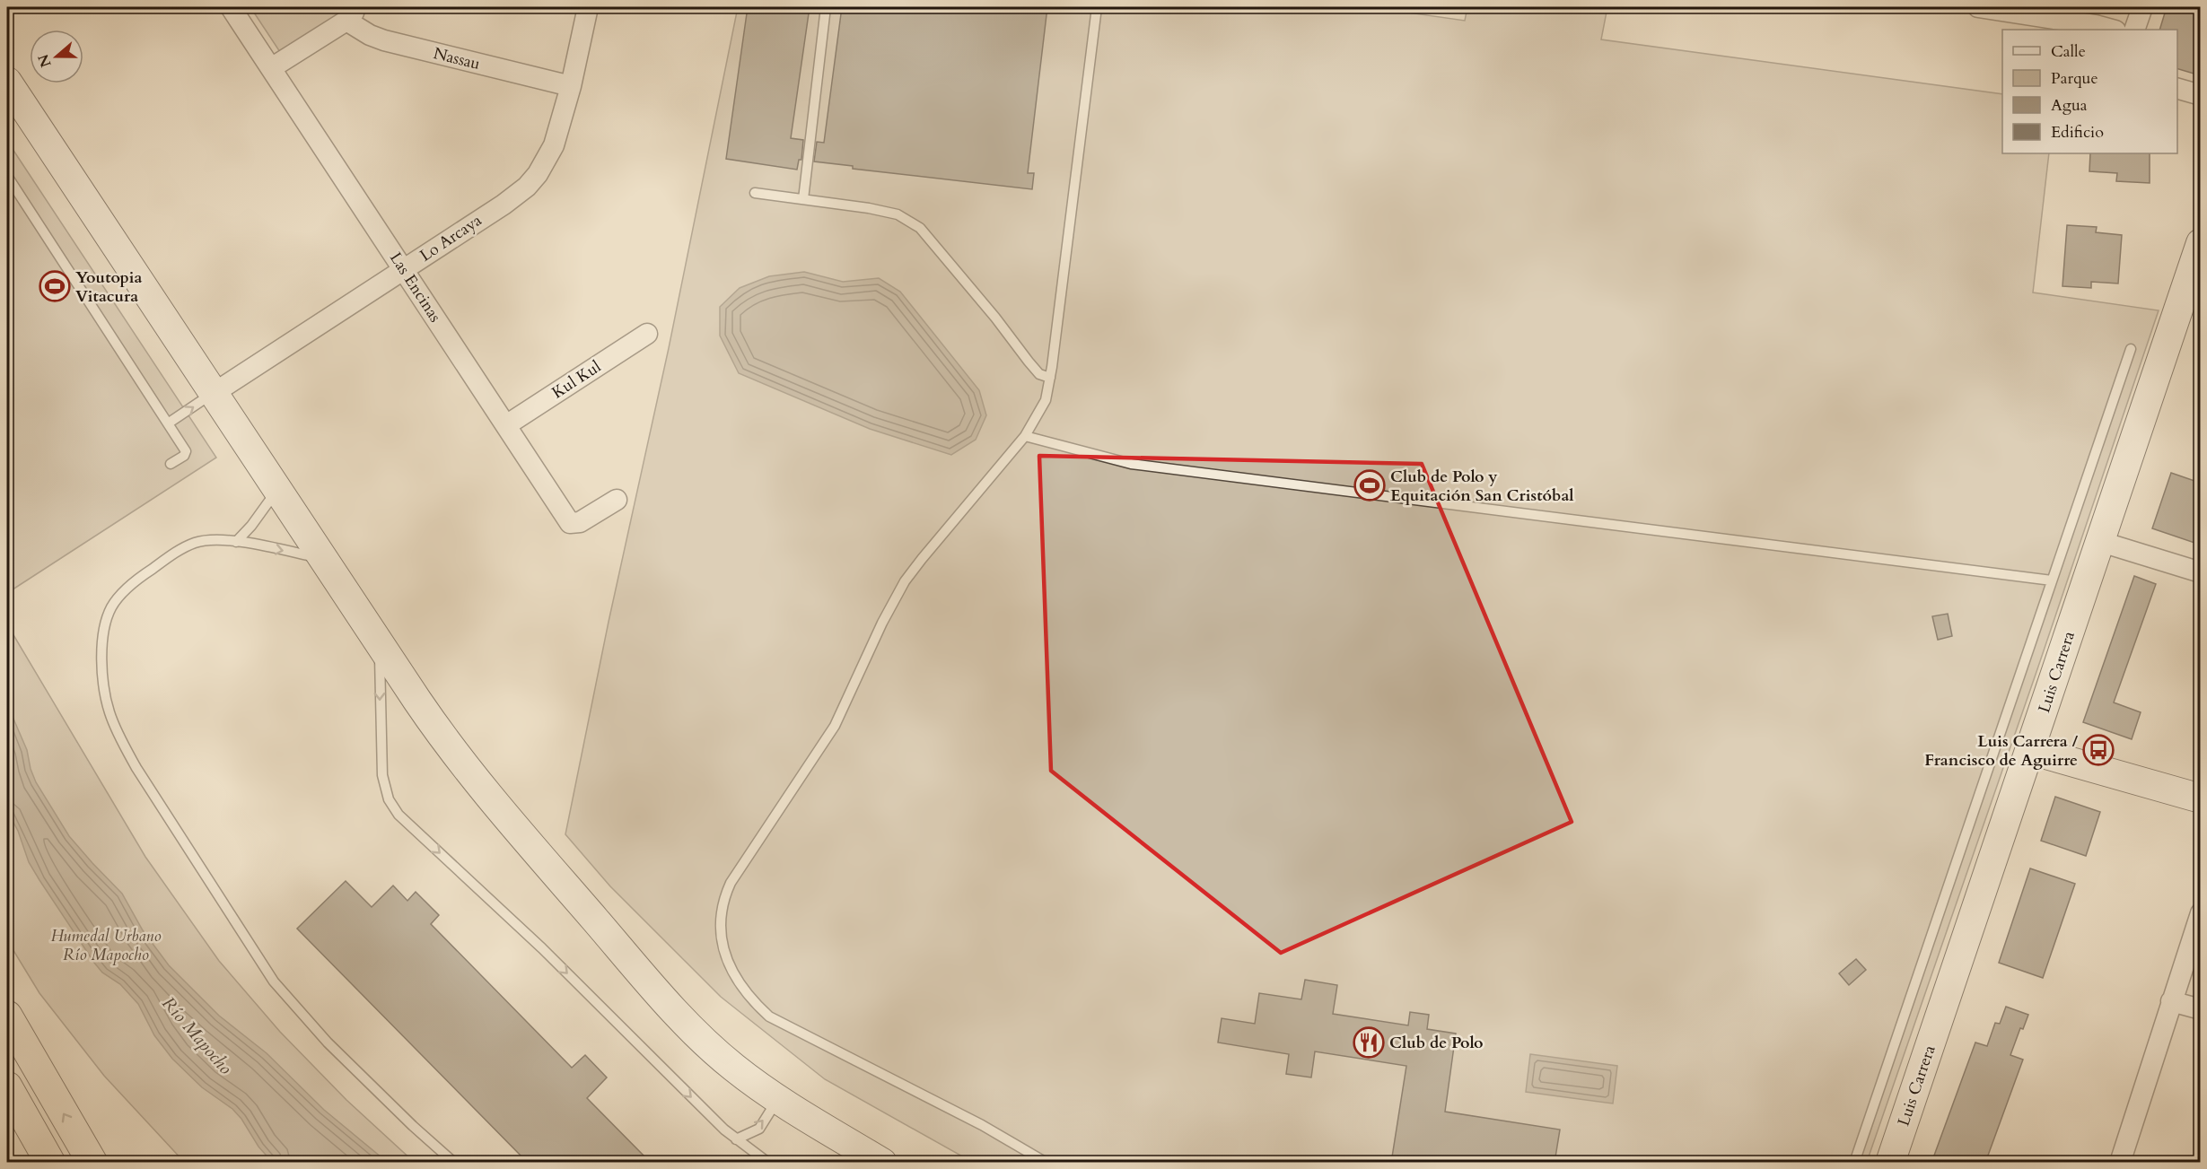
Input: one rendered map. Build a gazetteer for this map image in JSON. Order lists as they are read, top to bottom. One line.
{"streets":{"main road":["Luis Carrera"],"street":["Nassau","Lo Arcaya","Las Encinas","Kul Kul"]},"crossings":[["Nassau","Lo Arcaya"],["Lo Arcaya","Las Encinas"],["Las Encinas","Kul Kul"]],"water":["Río Mapocho"],"parks":["Humedal Urbano Río Mapocho"],"places":{"sports":["Youtopia Vitacura","Club de Polo y Equitación San Cristóbal"],"bus stop":["Luis Carrera / Francisco de Aguirre"],"restaurant":["Club de Polo"]},"legend":["Calle","Parque","Agua","Edificio"],"north":"left"}
